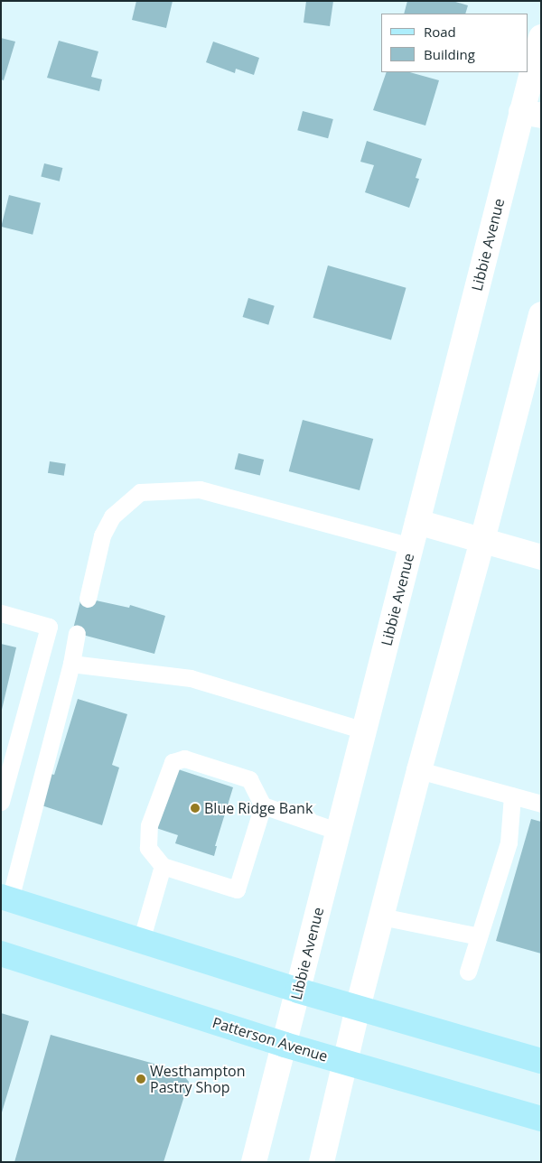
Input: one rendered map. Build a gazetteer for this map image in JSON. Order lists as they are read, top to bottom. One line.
{"streets":{"main road":["Libbie Avenue","Patterson Avenue"]},"crossings":[["Libbie Avenue","Patterson Avenue"]],"places":["Blue Ridge Bank","Westhampton Pastry Shop"],"legend":["Road","Building"]}
